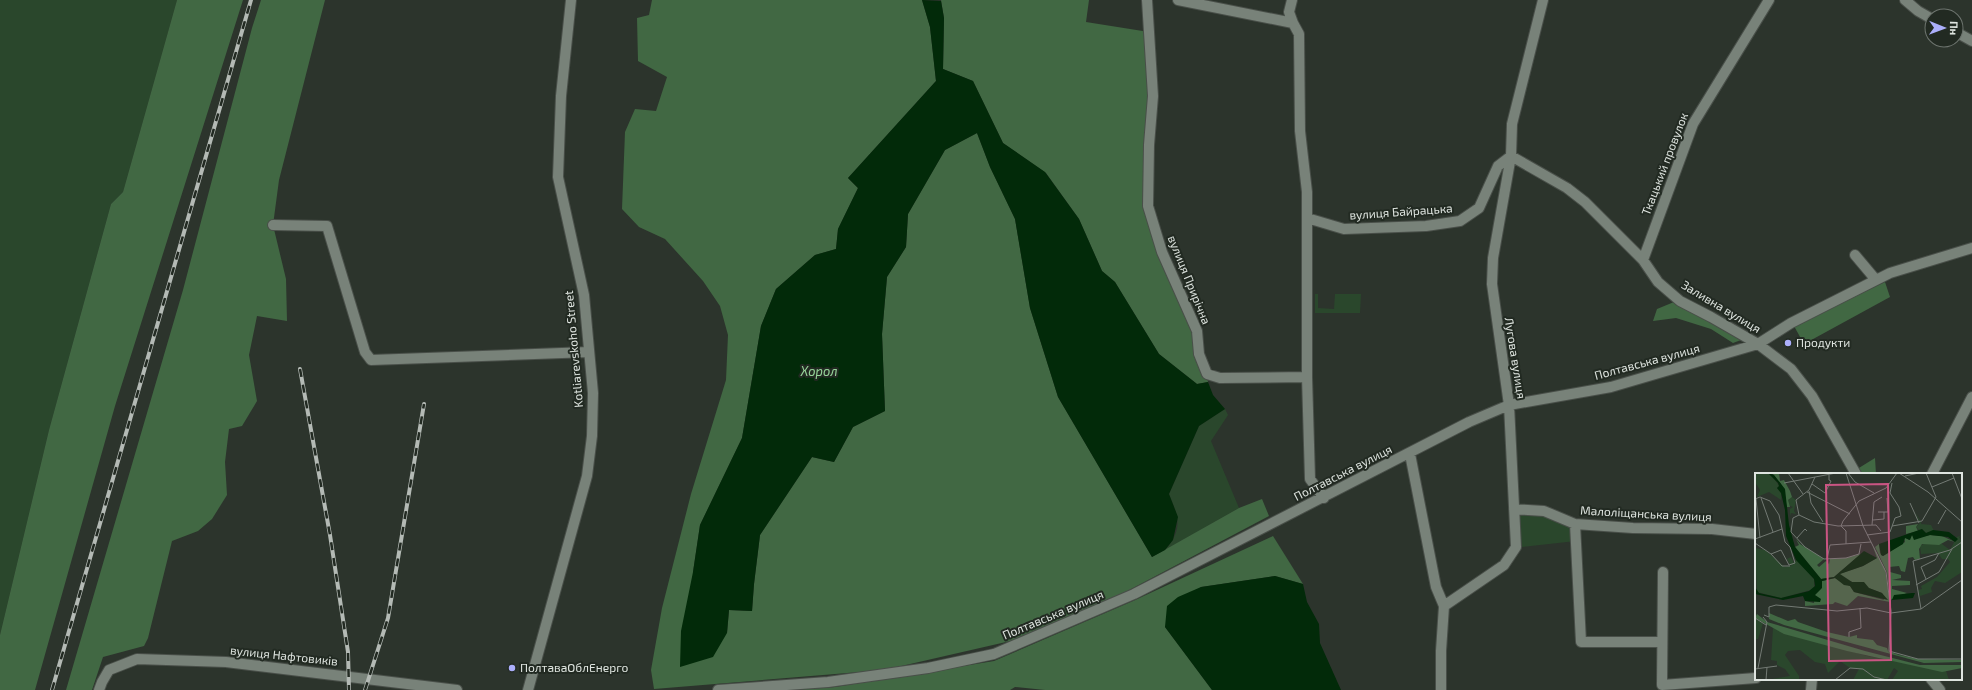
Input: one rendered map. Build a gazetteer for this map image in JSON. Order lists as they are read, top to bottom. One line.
{"streets":{"street":["Ткацький провулок","вулиця Байрацька","вулиця Прирічна","Заливна вулиця","Kotliarevskoho Street","Лугова вулиця","Полтавська вулиця","Малоліщанська вулиця","вулиця Нафтовиків"]},"crossings":[["Ткацький провулок","Заливна вулиця"],["вулиця Байрацька","Заливна вулиця"],["вулиця Байрацька","Лугова вулиця"],["Заливна вулиця","Лугова вулиця"],["Заливна вулиця","Полтавська вулиця"],["Лугова вулиця","Полтавська вулиця"],["Лугова вулиця","Малоліщанська вулиця"]],"water":["Хорол"],"places":["Продукти","ПолтаваОблЕнерго"],"north":"right"}
